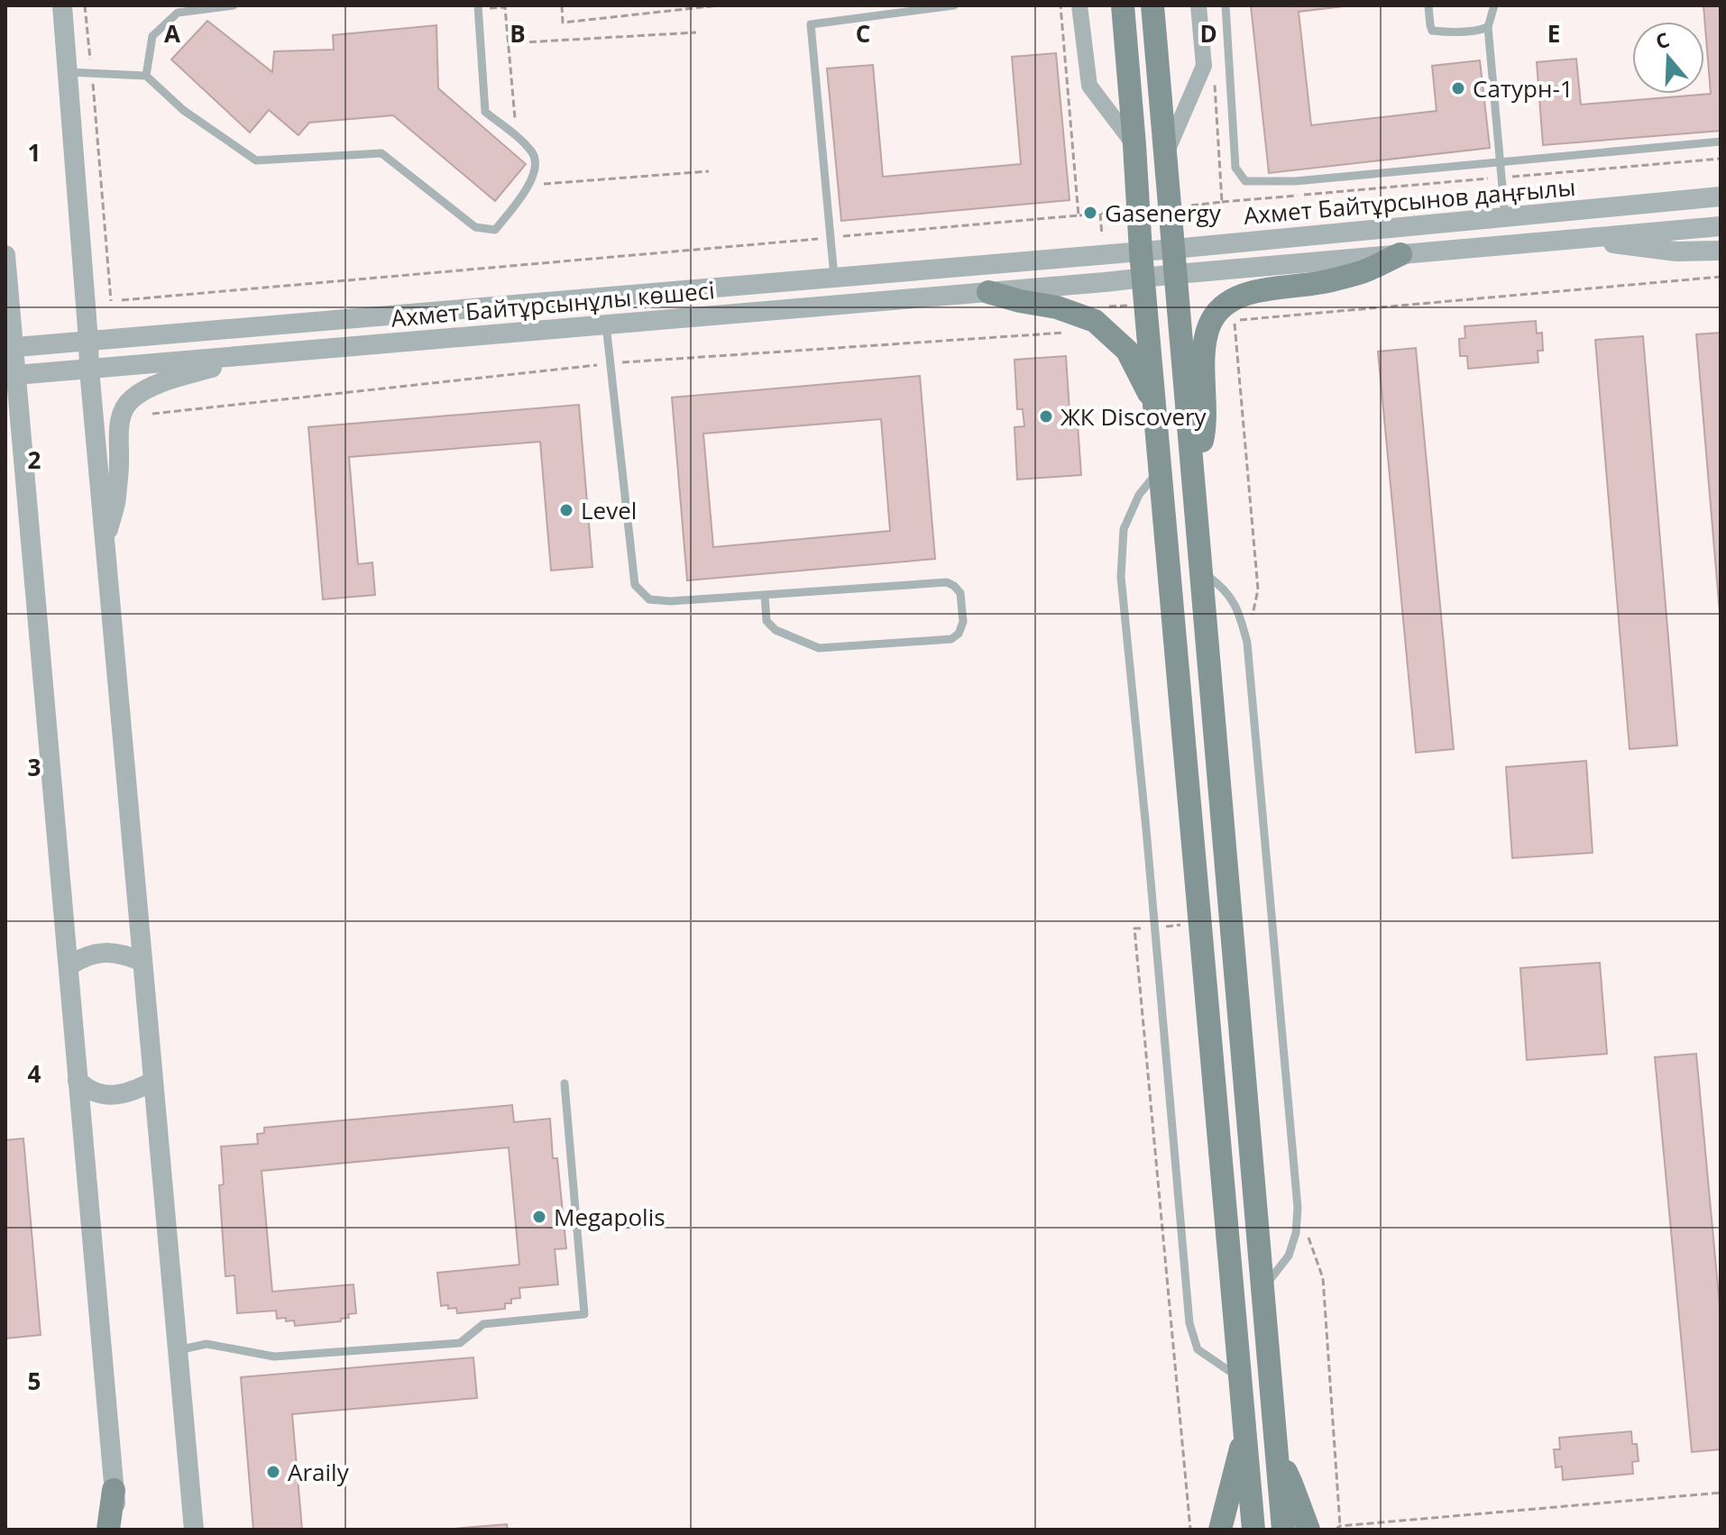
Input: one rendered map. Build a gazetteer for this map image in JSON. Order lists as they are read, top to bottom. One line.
{"streets":{"street":["Ахмет Байтұрсынов даңғылы","Ахмет Байтұрсынұлы көшесі"]},"crossings":[["Ахмет Байтұрсынов даңғылы","Ахмет Байтұрсынұлы көшесі"]],"places":["Сатурн-1","Gasenergy","ЖК Discovery","Level","Megapolis","Araily"],"north":"top","grid":{"columns":["A","B","C","D","E"],"rows":["1","2","3","4","5"]}}
